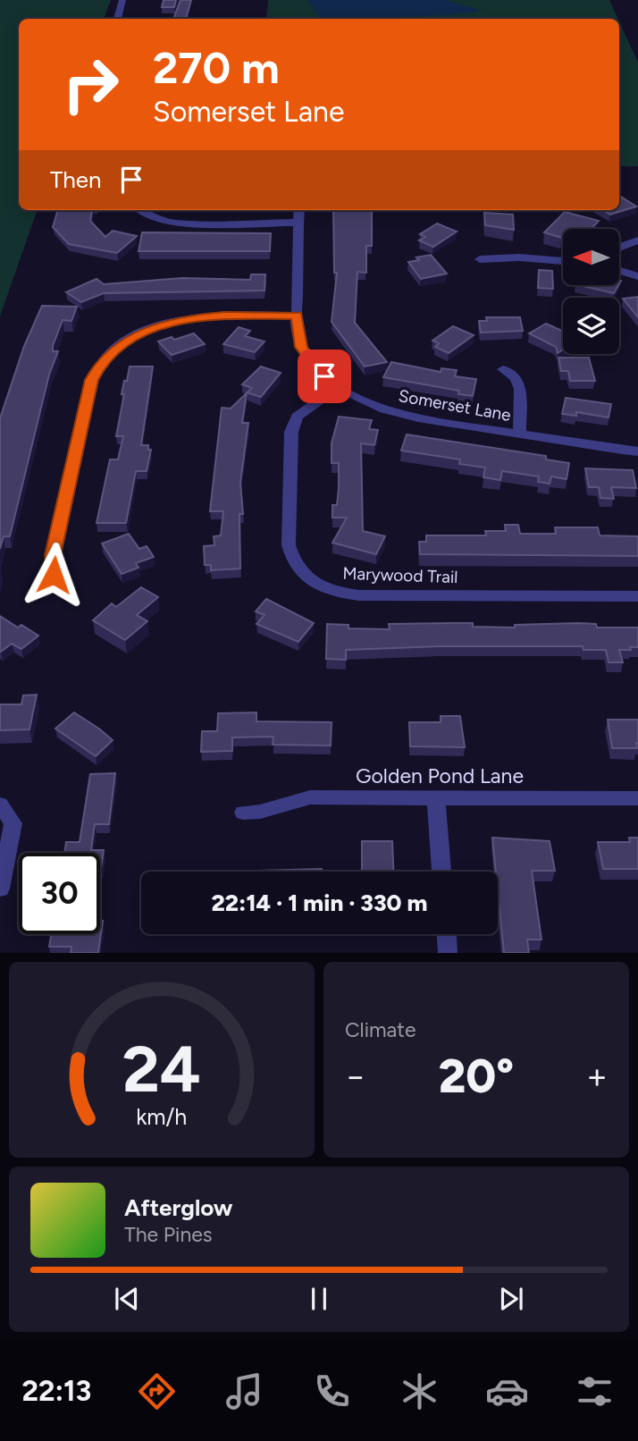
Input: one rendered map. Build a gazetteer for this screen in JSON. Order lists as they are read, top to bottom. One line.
{"streets":{"street":["Somerset Lane","Marywood Trail","Golden Pond Lane"]},"crossings":[["Somerset Lane","Marywood Trail"]],"north":"left","page":{"turn":["270 m","Somerset Lane"],"then":"Then","limit":"30","trip":"22:14 · 1 min · 330 m","tile":"Climate","heat":["−","20°","+"],"song":["Afterglow","The Pines"],"tabs":"22:13","gauge":["24","km/h"]}}
